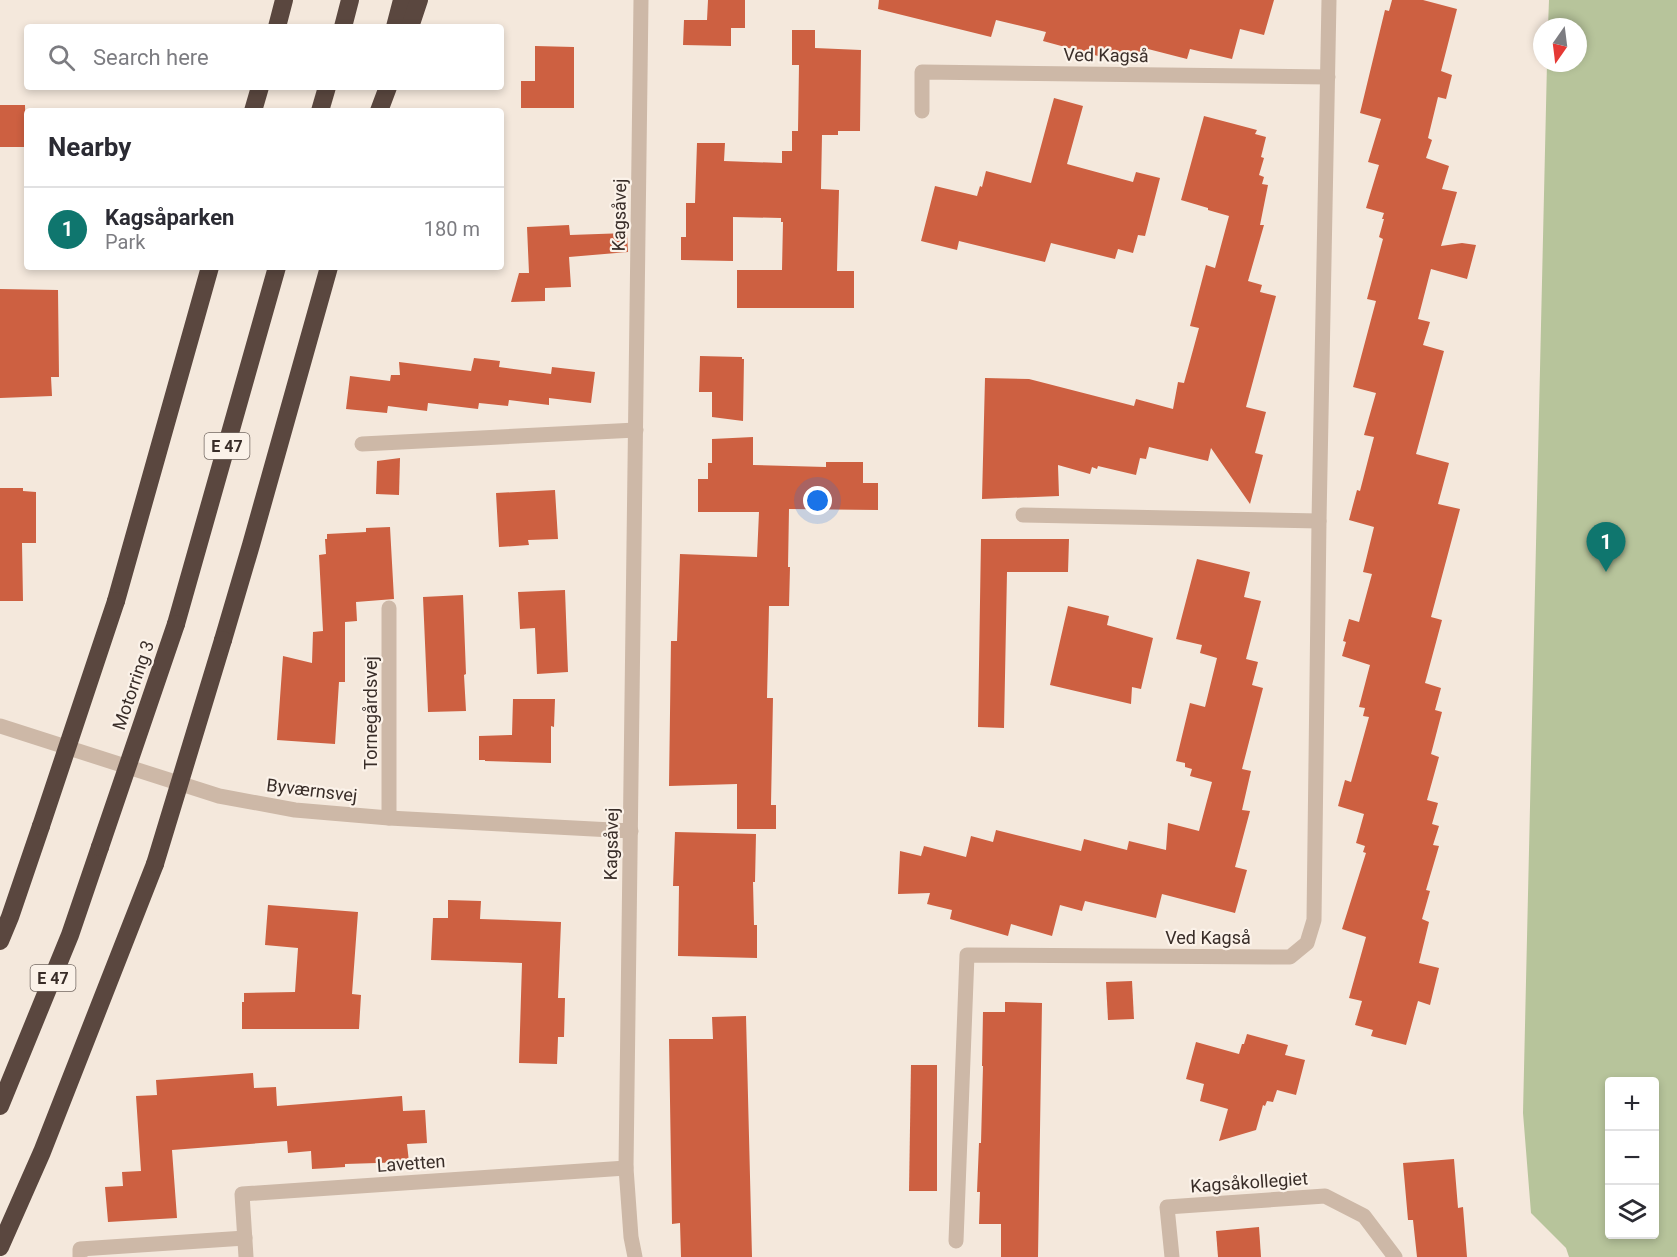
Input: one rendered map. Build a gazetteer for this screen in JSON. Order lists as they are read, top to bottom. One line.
{"streets":{"highway":["E 47","Motorring 3"],"street":["Ved Kagså","Kagsåvej","Tornegårdsvej","Byværnsvej","Lavetten","Kagsåkollegiet"]},"crossings":[["Kagsåvej","Byværnsvej"],["Kagsåvej","Lavetten"],["Tornegårdsvej","Byværnsvej"]],"north":"bottom","page":{"search":"Search here","heading":"Nearby","list":[{"mark":"1","name":"Kagsåparken","note":"Park","value":"180 m"}],"pins":"1","map_buttons":["+","−"]}}
